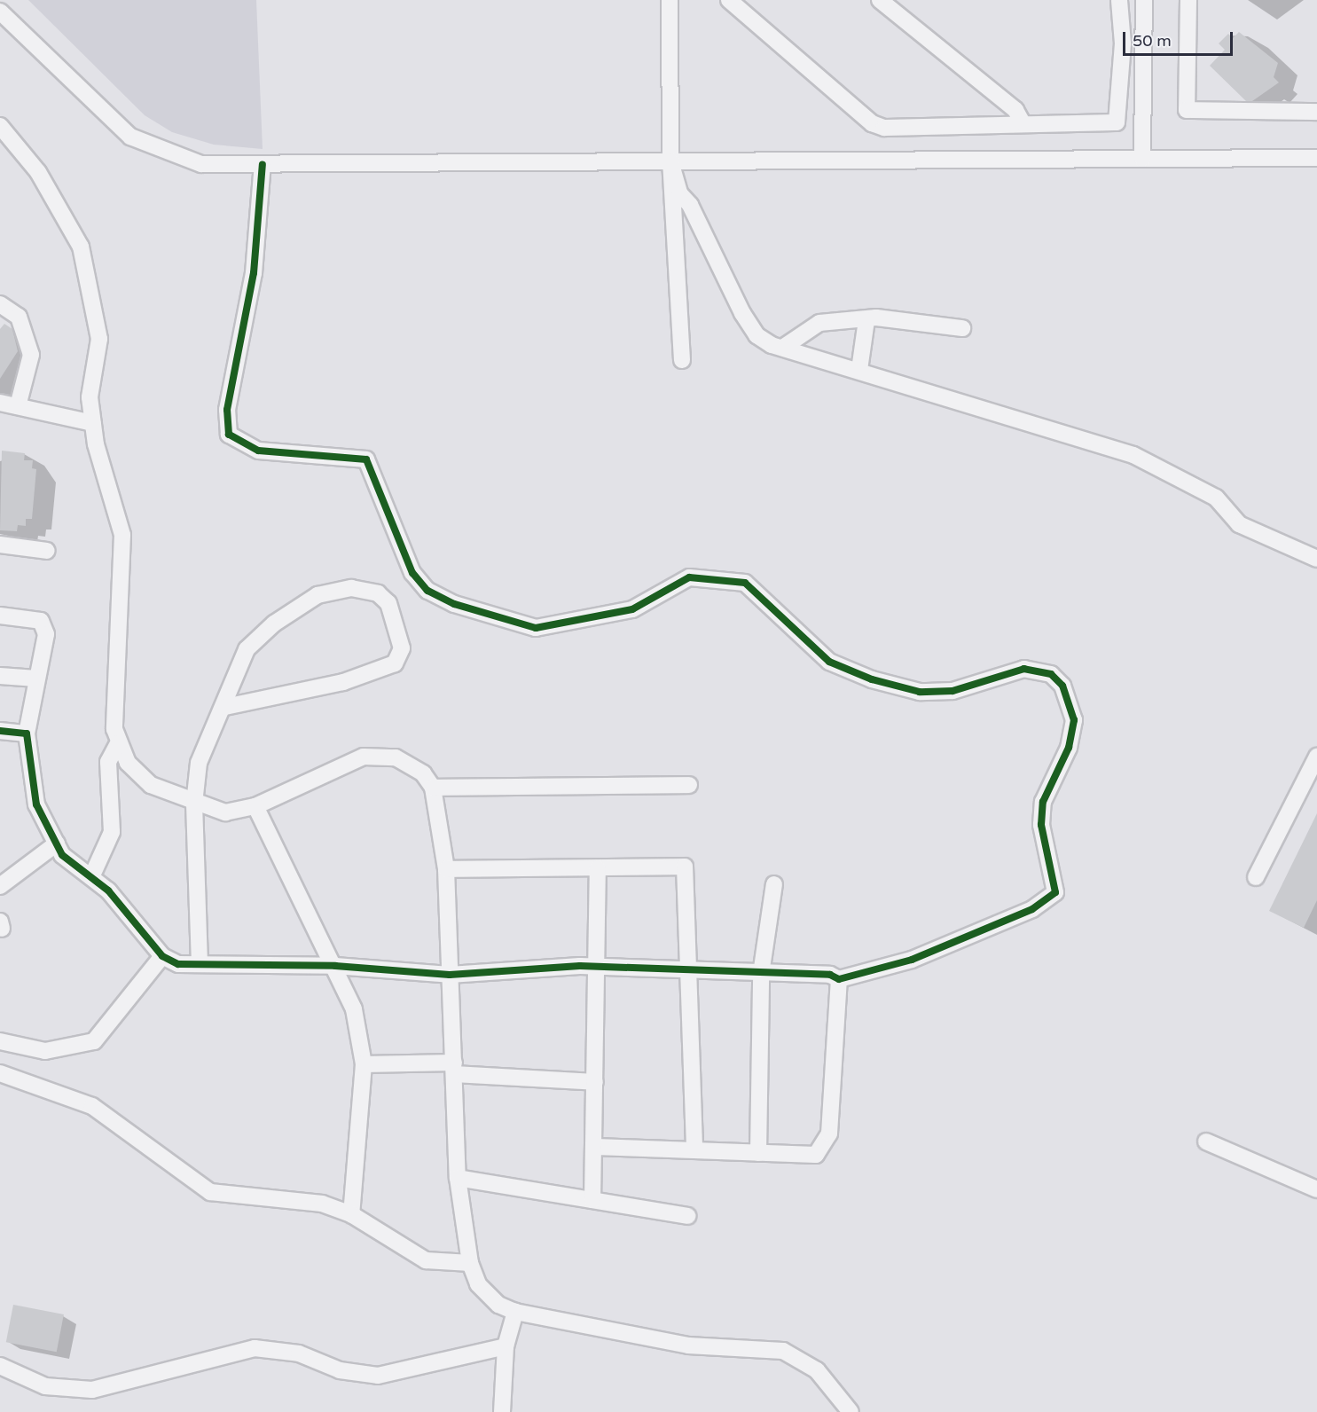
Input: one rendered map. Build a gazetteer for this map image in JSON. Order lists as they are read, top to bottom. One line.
{"scale_bar":"50 m"}
